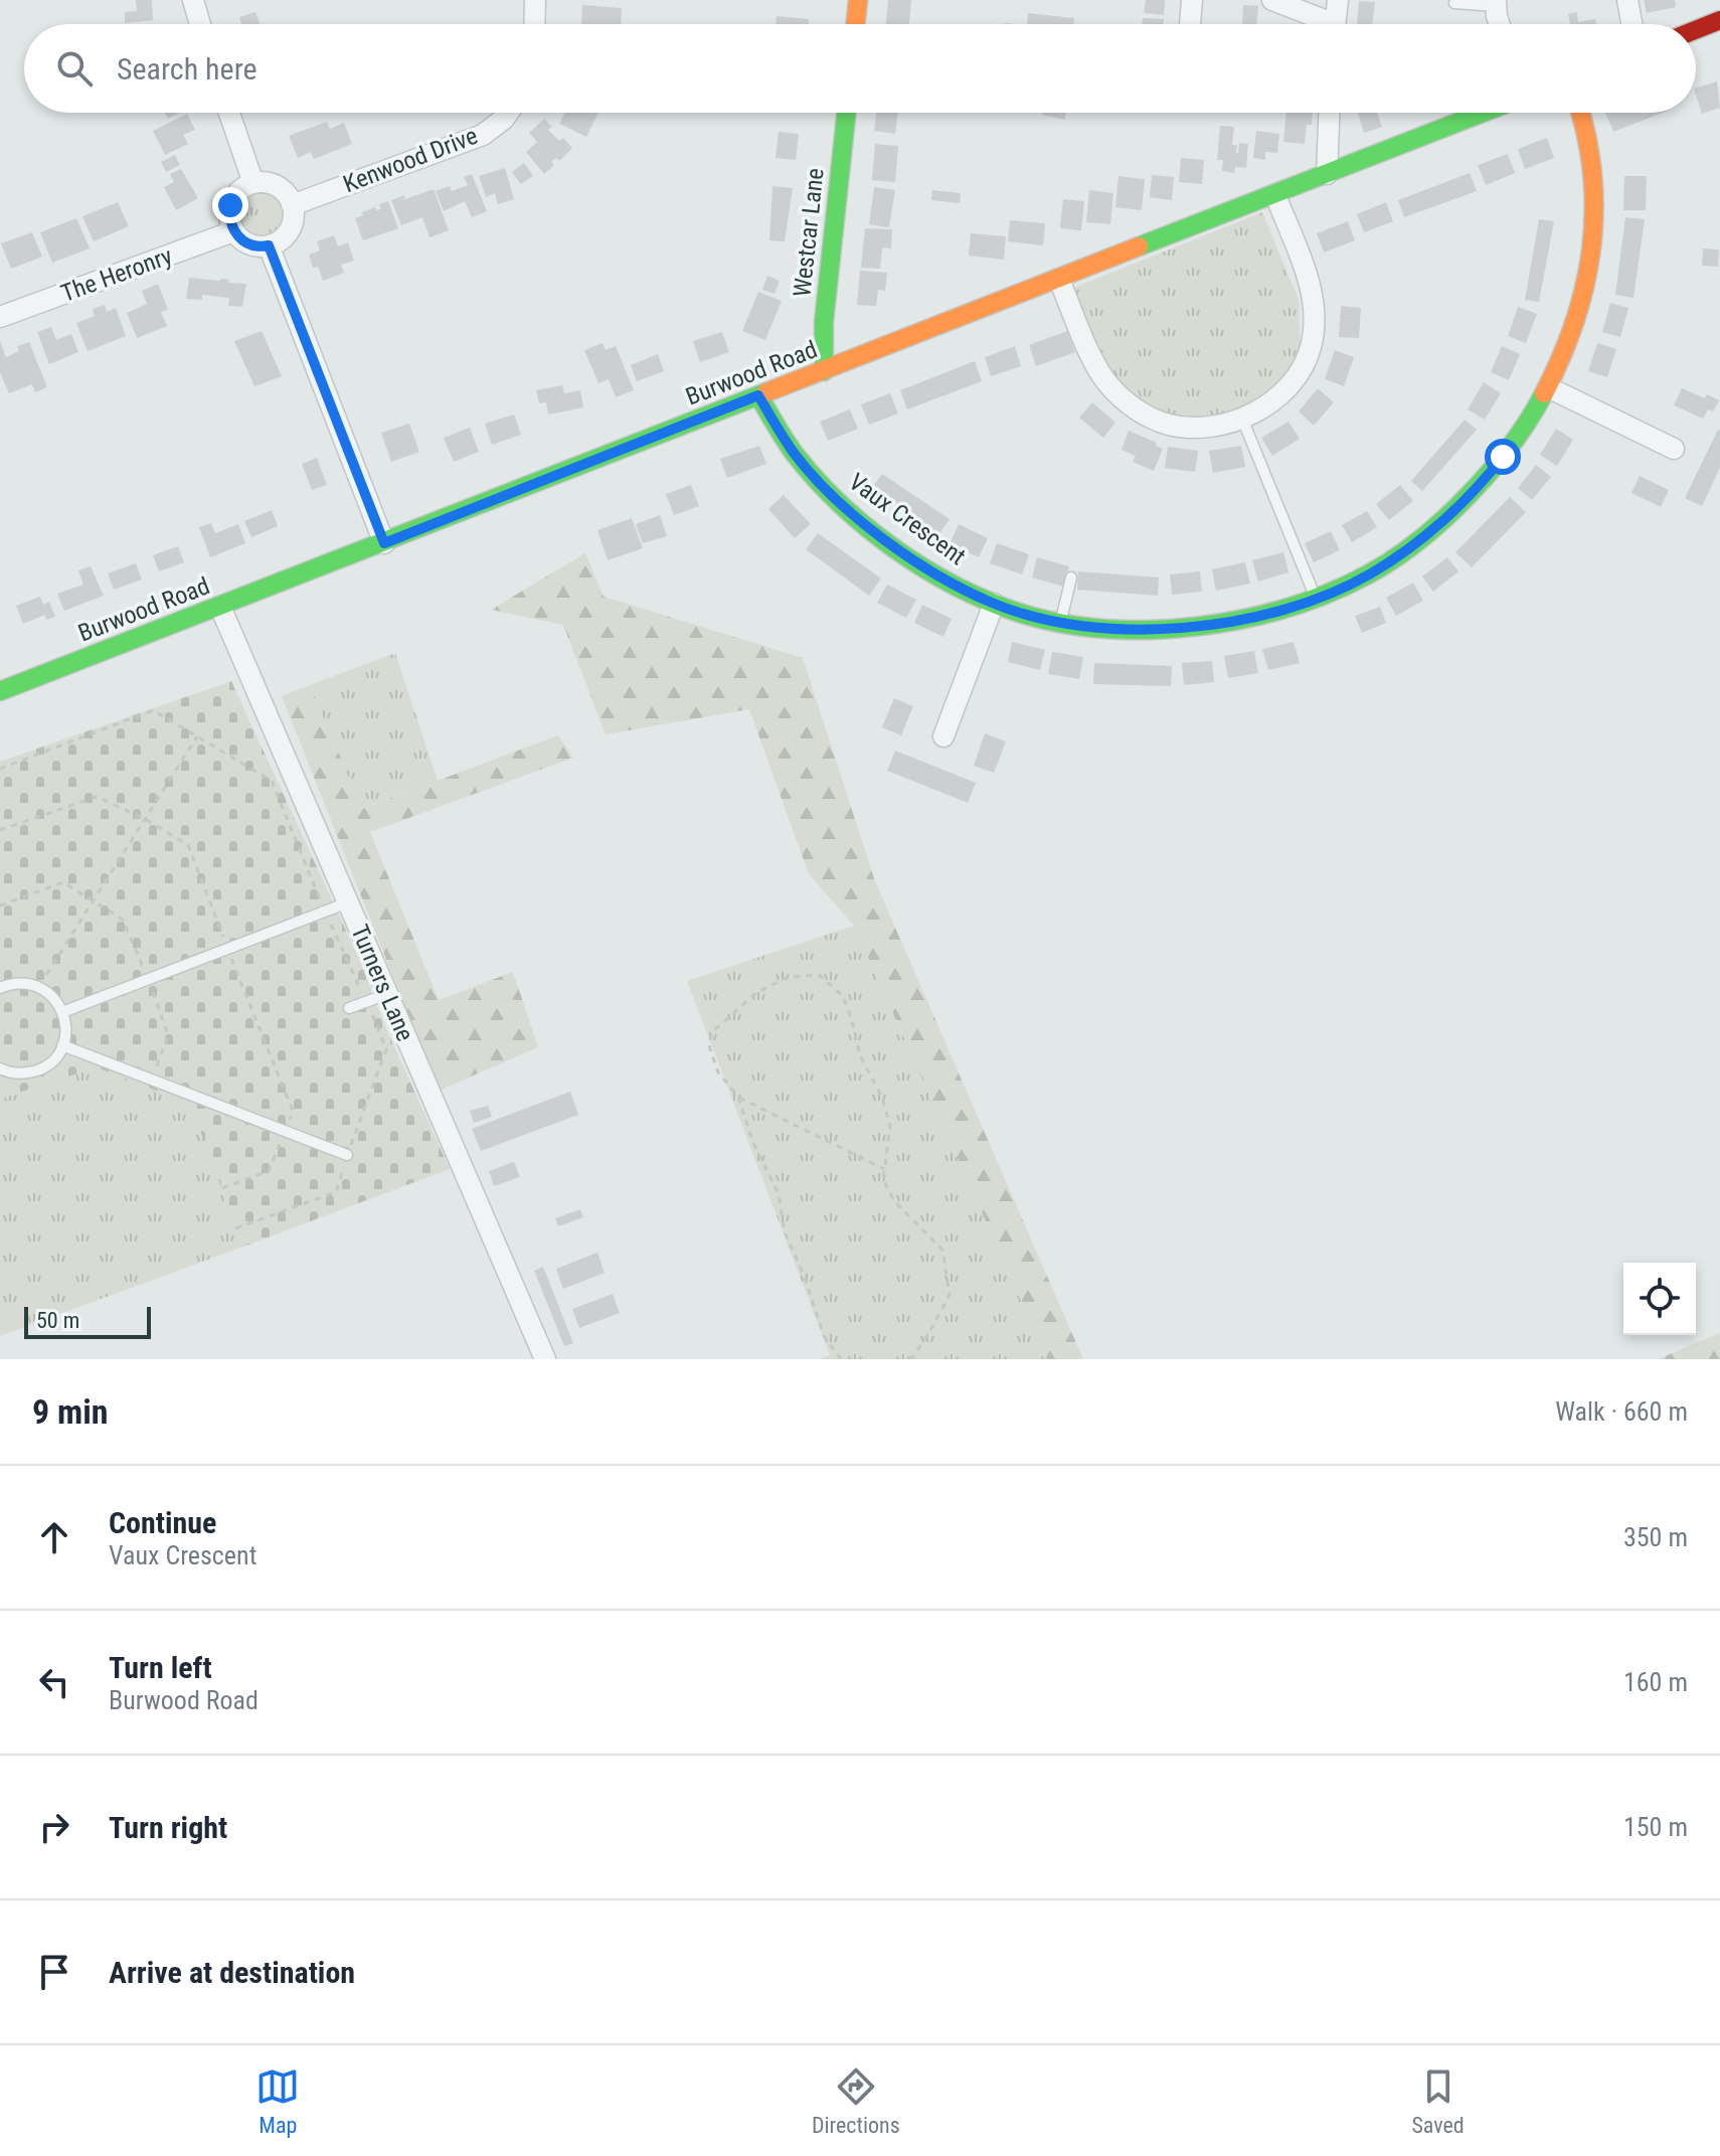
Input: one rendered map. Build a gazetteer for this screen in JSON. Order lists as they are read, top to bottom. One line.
{"streets":{"street":["Kenwood Drive","Westcar Lane","The Heronry","Burwood Road","Vaux Crescent","Turners Lane"]},"crossings":[["Kenwood Drive","The Heronry"],["Westcar Lane","Burwood Road"],["Burwood Road","Vaux Crescent"],["Burwood Road","Turners Lane"]],"scale_bar":"50 m","page":{"search":"Search here","scale":"50 m","heading":["9 min","Walk · 660 m"],"list":[["Continue","Vaux Crescent","350 m"],["Turn left","Burwood Road","160 m"],["Turn right","150 m"],"Arrive at destination"],"nav":["Map","Directions","Saved"]}}
